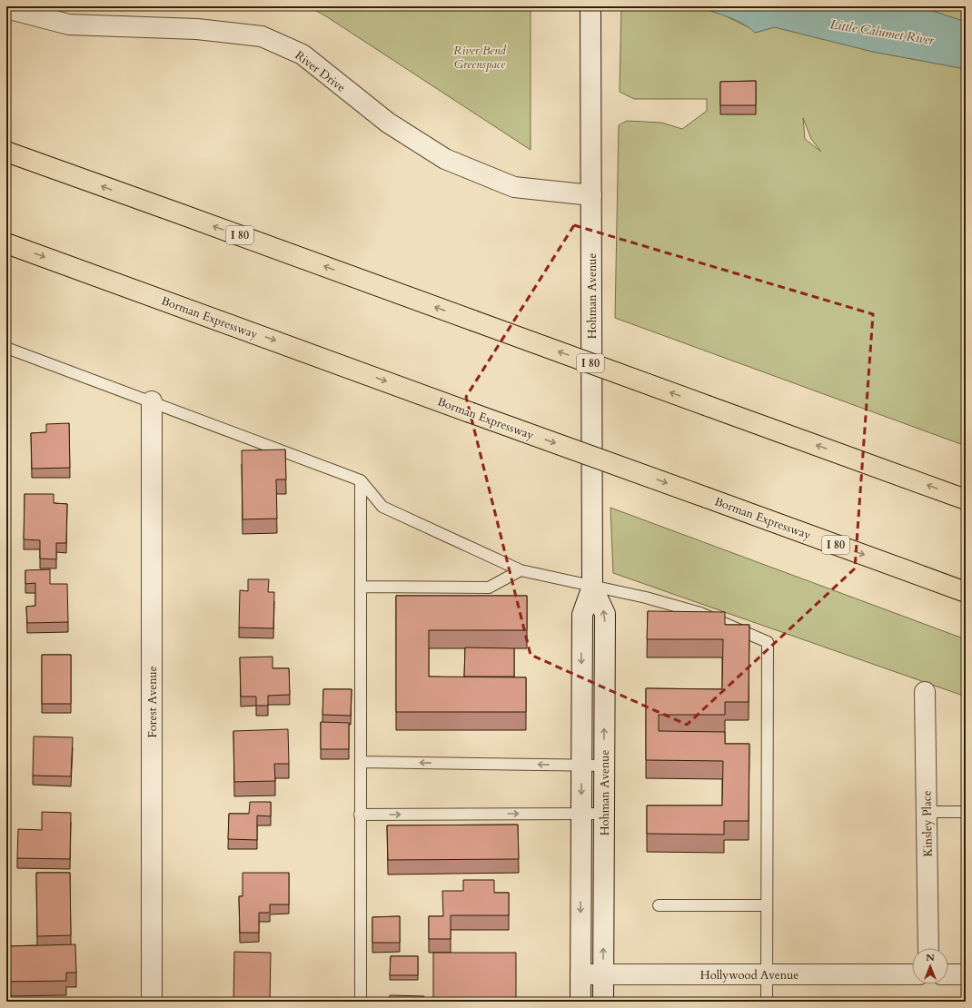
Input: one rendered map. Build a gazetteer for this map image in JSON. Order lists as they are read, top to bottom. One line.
{"streets":{"highway":["I 80","Borman Expressway"],"street":["River Drive","Hohman Avenue","Forest Avenue","Kinsley Place","Hollywood Avenue"]},"crossings":[["River Drive","Hohman Avenue"],["Hohman Avenue","Hollywood Avenue"]],"water":["Little Calumet River"],"parks":["River Bend Greenspace"],"north":"top"}
